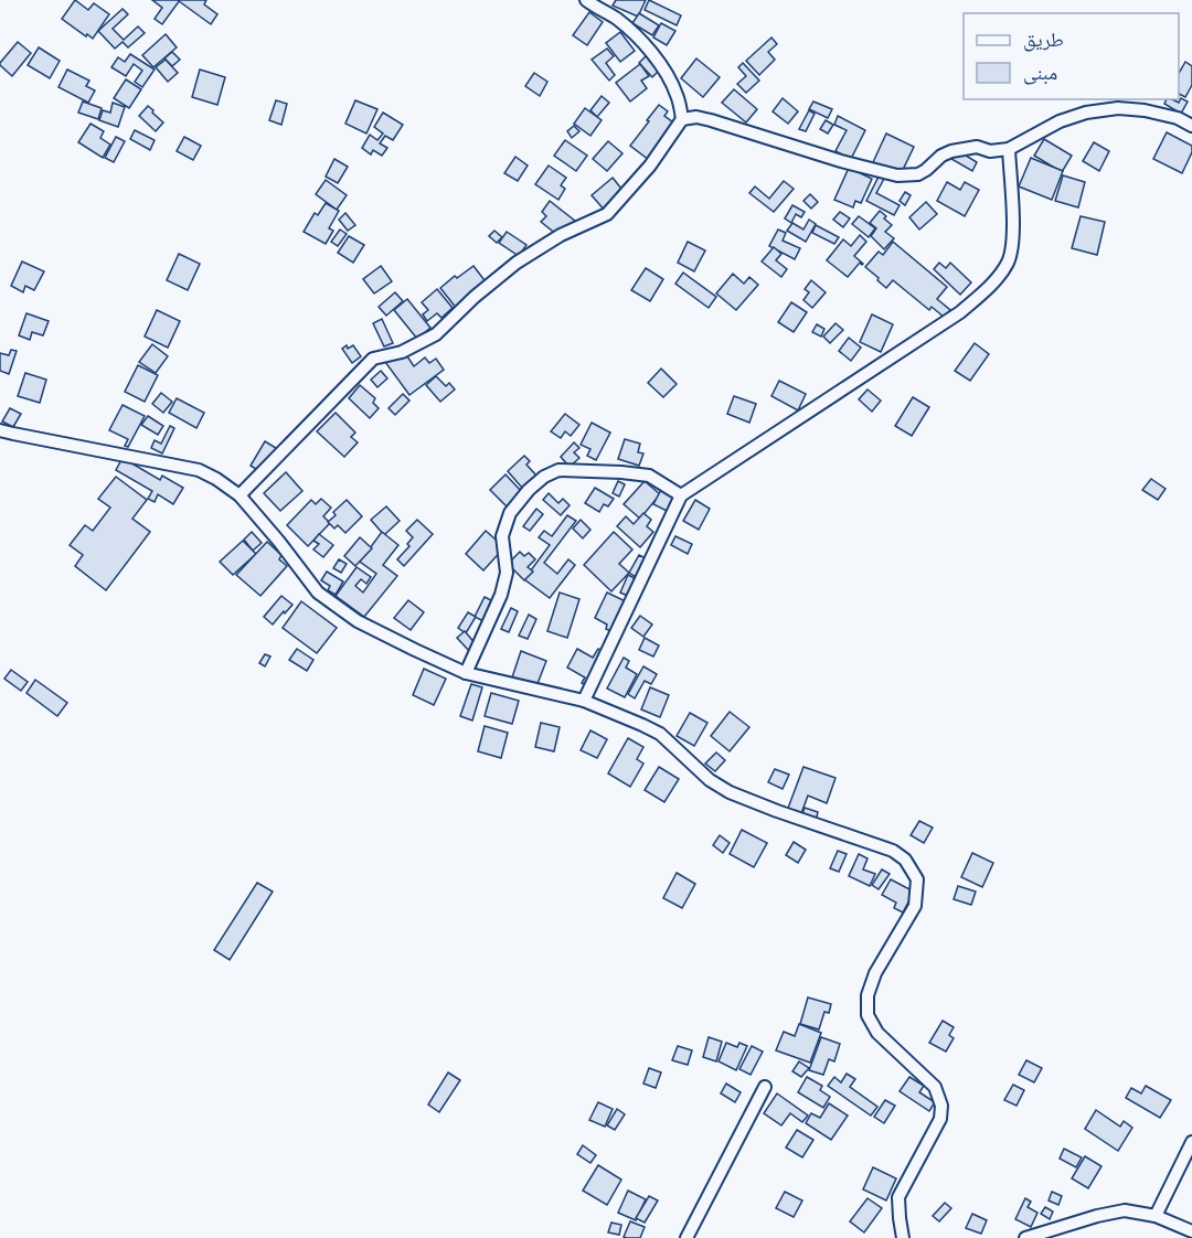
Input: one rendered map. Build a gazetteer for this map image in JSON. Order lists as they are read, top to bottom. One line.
{"legend":["طريق","مبنى"]}
